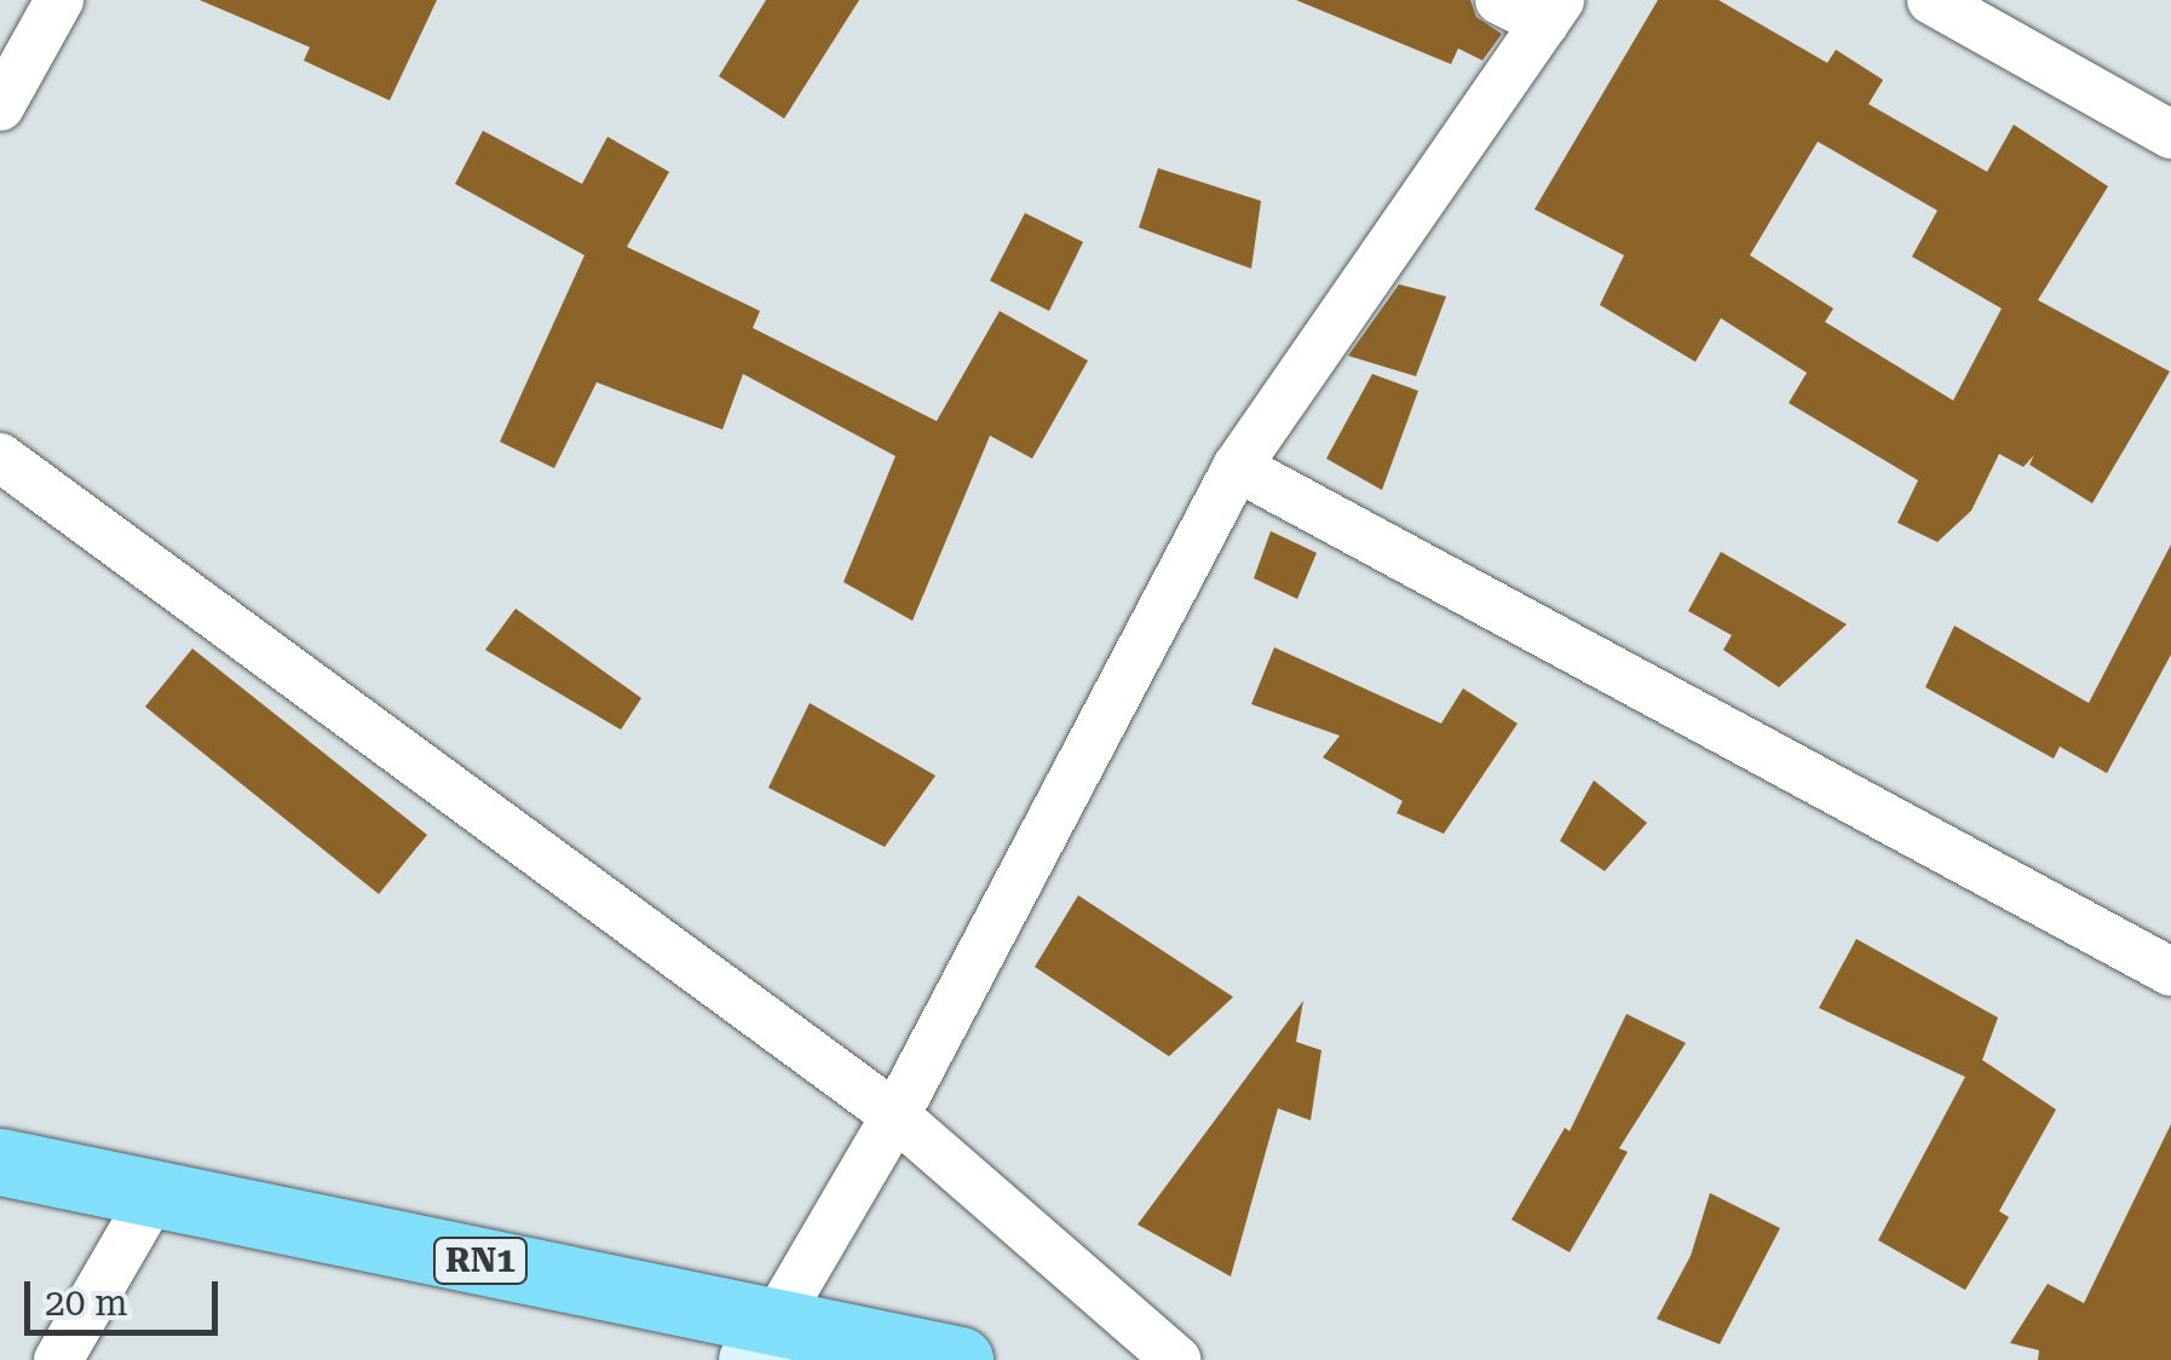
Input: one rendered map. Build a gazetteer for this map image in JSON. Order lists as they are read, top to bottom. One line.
{"streets":{"highway":["RN1"]},"scale_bar":"20 m"}
